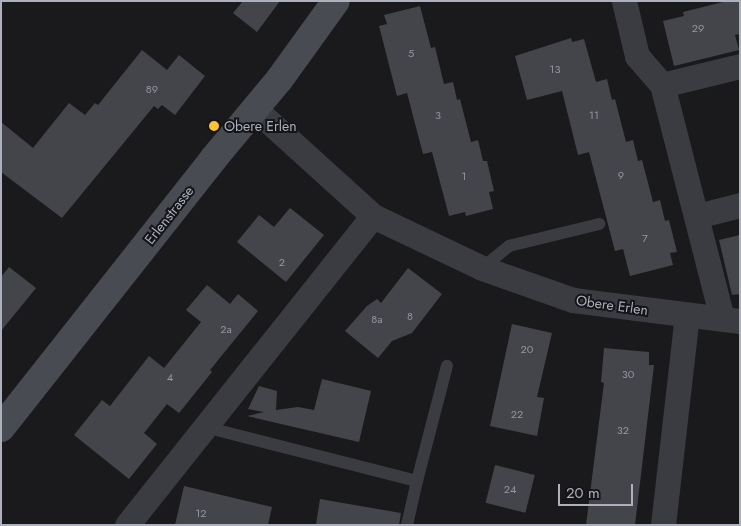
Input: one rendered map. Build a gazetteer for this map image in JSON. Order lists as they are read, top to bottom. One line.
{"streets":{"street":["Erlenstrasse","Obere Erlen"]},"crossings":[["Erlenstrasse","Obere Erlen"]],"places":["Obere Erlen"],"house_numbers":["29","5","13","89","3","11","9","1","7","2","8","8a","2a","20","30","4","22","32","24","12"],"scale_bar":"20 m"}
